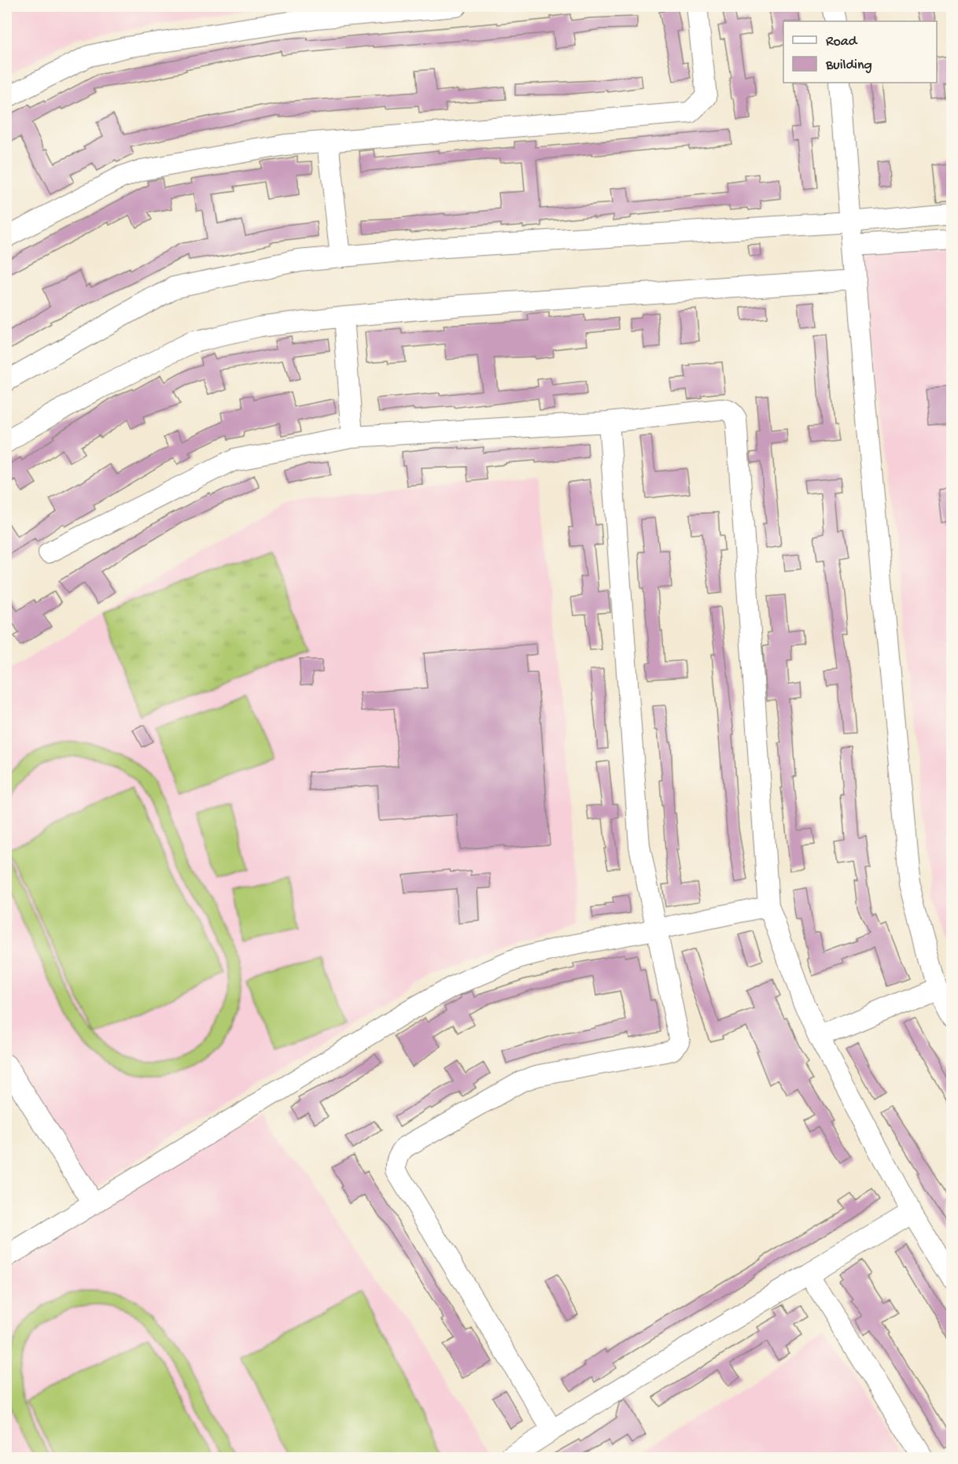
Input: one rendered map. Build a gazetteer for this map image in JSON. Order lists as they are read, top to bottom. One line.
{"legend":["Road","Building"]}
